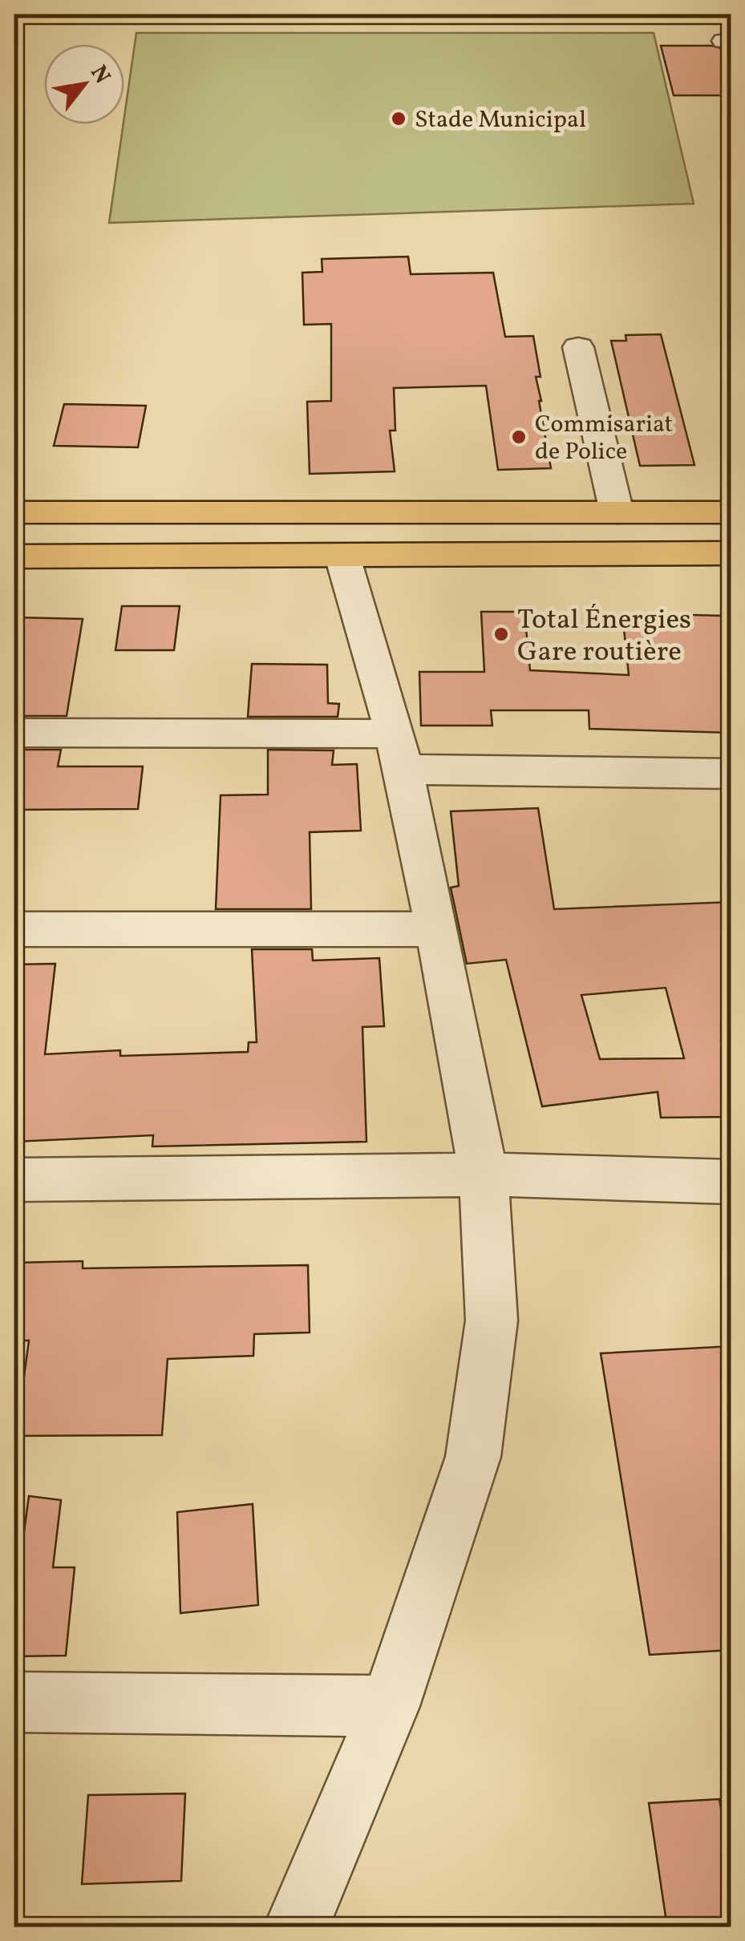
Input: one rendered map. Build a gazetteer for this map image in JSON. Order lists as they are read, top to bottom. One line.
{"places":["Stade Municipal","Commisariat de Police","Total Énergies Gare routière"],"north":"top right"}
